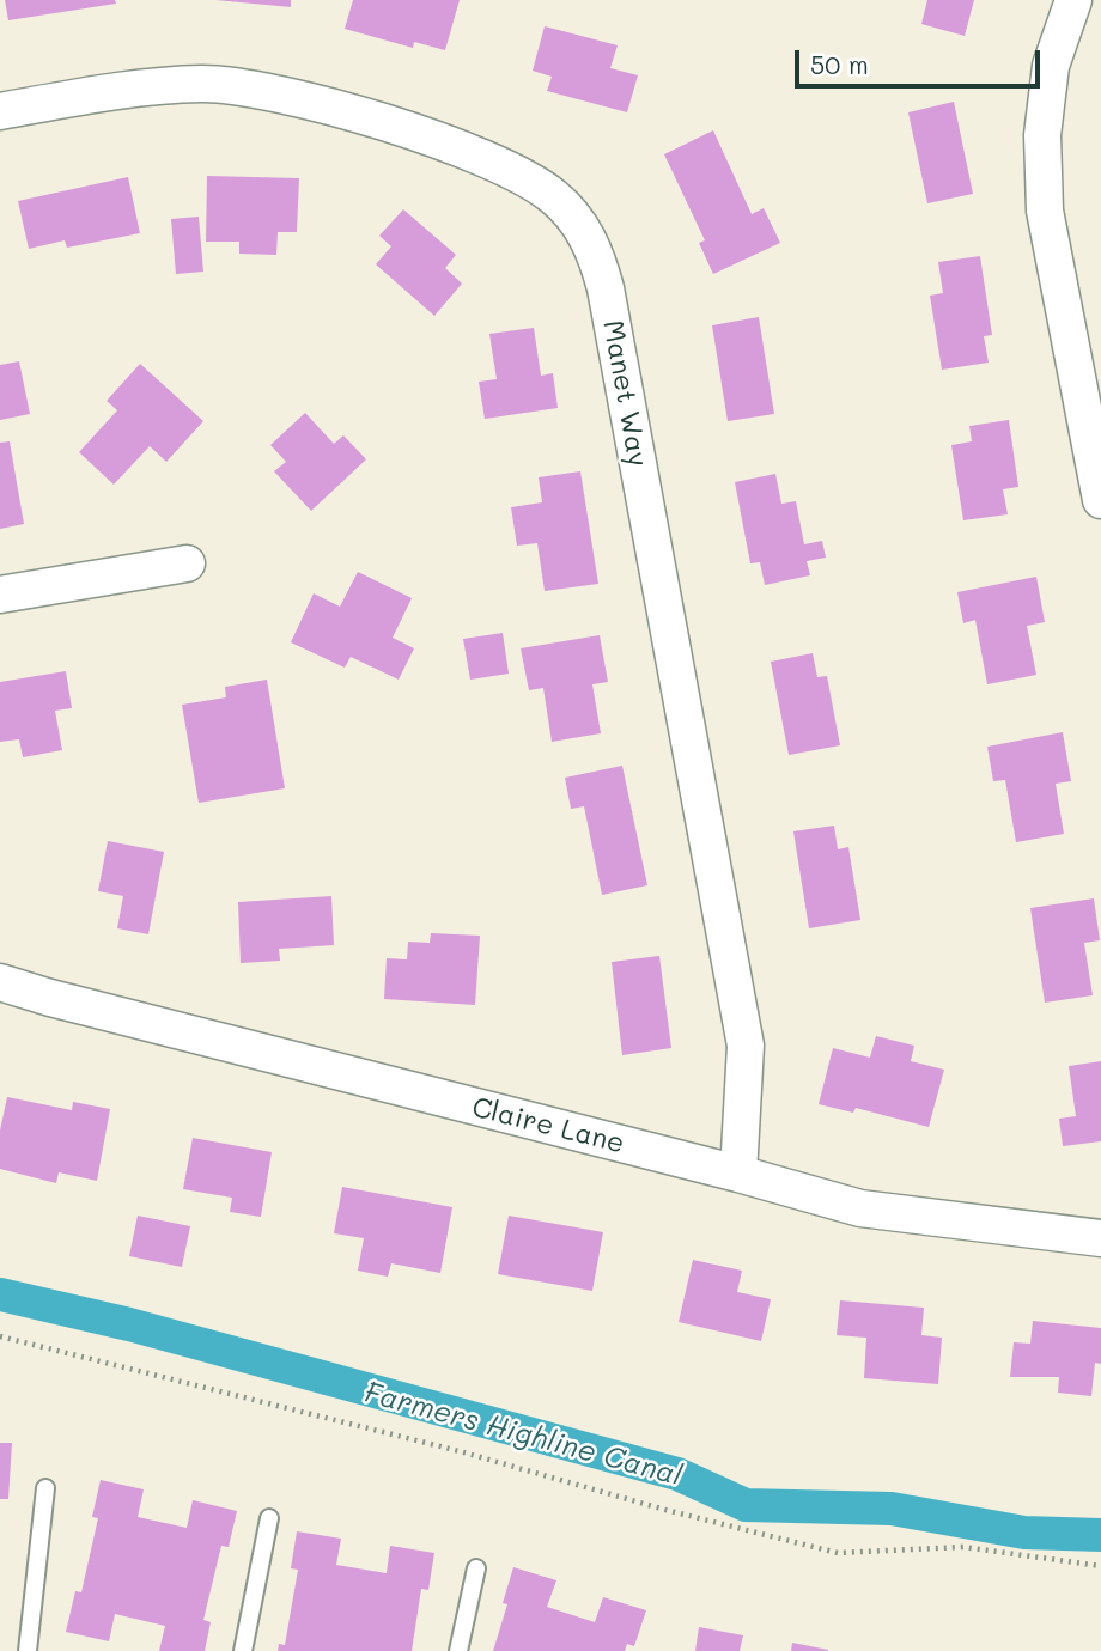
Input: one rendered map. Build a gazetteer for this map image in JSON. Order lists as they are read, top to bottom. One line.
{"streets":{"street":["Manet Way","Claire Lane"]},"crossings":[["Manet Way","Claire Lane"]],"water":["Farmers Highline Canal"],"scale_bar":"50 m"}
